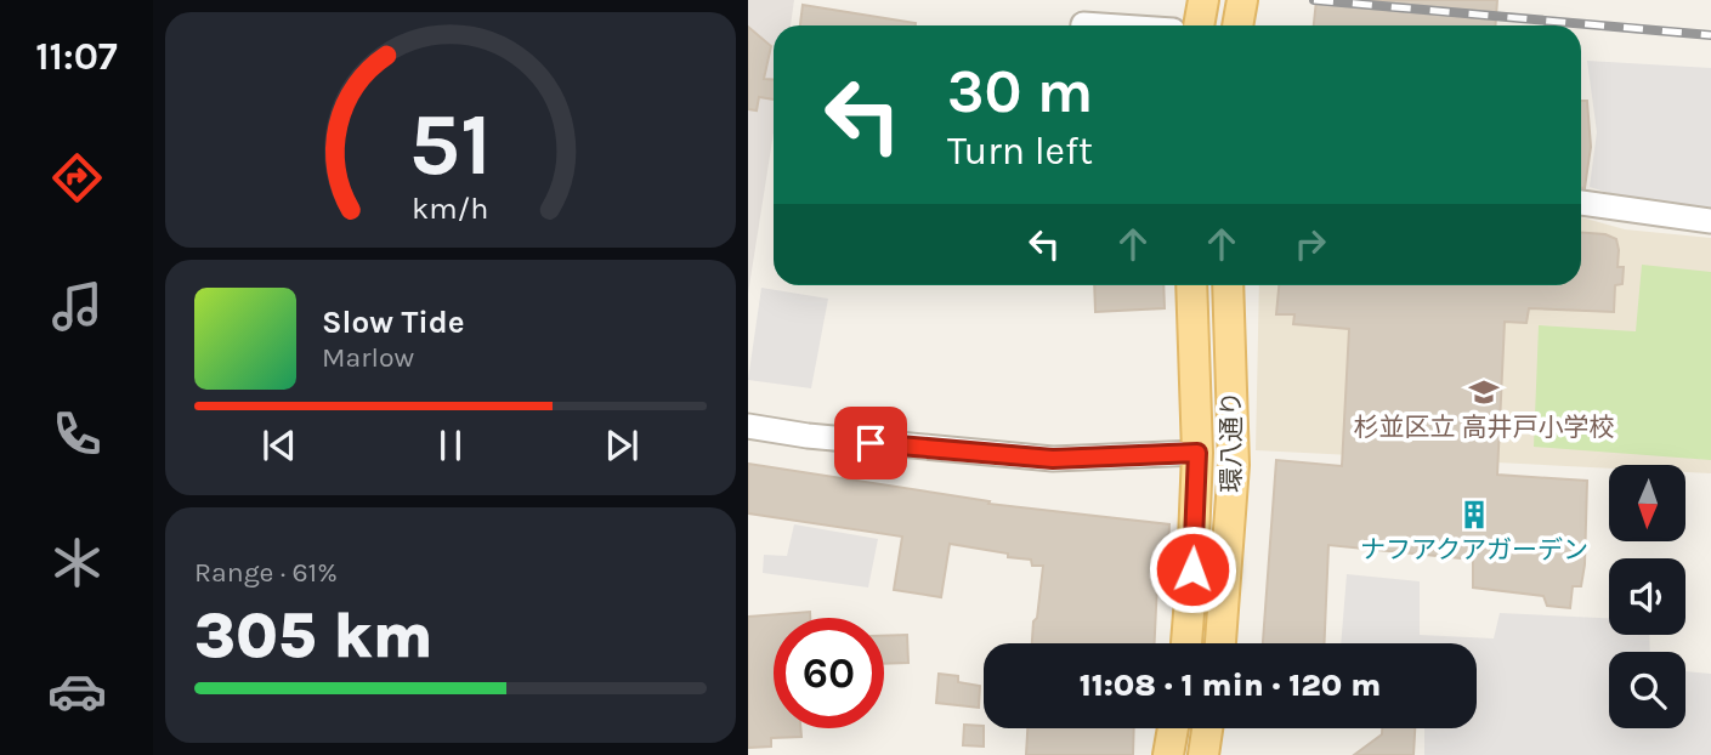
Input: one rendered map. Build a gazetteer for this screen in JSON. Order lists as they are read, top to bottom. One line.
{"streets":{"main road":["環八通り"]},"places":{"school or university":["杉並区立 高井戸小学校"],"building":["ナフアクアガーデン"]},"north":"bottom","page":{"tabs":"11:07","turn":["30 m","Turn left"],"song":["Slow Tide","Marlow"],"tile":["Range · 61%","305 km"],"limit":"60","trip":"11:08 · 1 min · 120 m","gauge":["51","km/h"]}}
